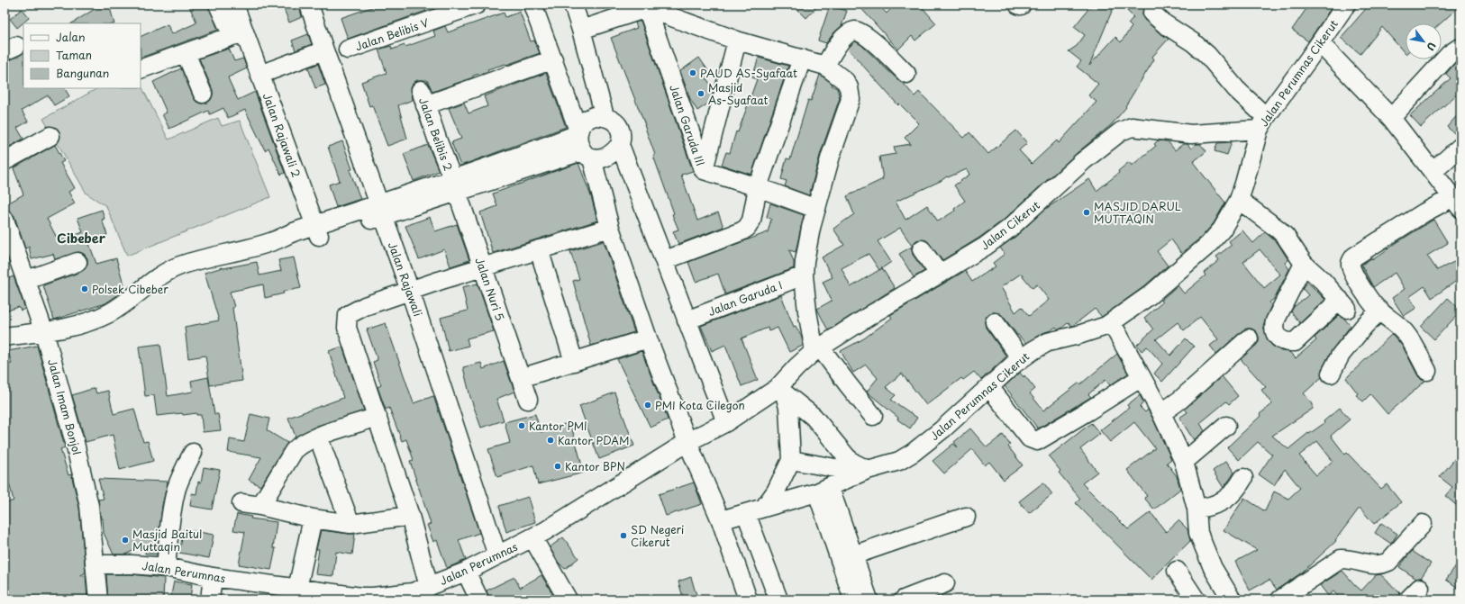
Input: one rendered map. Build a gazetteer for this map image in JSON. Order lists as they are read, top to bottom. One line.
{"streets":{"street":["Jalan Belibis V","Jalan Perumnas Cikerut","Jalan Garuda III","Jalan Belibis 2","Jalan Rajawali 2","Jalan Cikerut","Jalan Rajawali","Jalan Nuri 5","Jalan Garuda I","Jalan Imam Bonjol","Jalan Perumnas"]},"crossings":[["Jalan Perumnas Cikerut","Jalan Cikerut"],["Jalan Belibis 2","Jalan Nuri 5"],["Jalan Cikerut","Jalan Perumnas"],["Jalan Rajawali","Jalan Perumnas"],["Jalan Imam Bonjol","Jalan Perumnas"]],"districts":["Cibeber"],"places":["PAUD AS-Syafaat","Masjid As-Syafaat","MASJID DARUL MUTTAQIN","Polsek Cibeber","PMI Kota Cilegon","Kantor PMI","Kantor PDAM","Kantor BPN","SD Negeri Cikerut","Masjid Baitul Muttaqin"],"legend":["Jalan","Taman","Bangunan"],"north":"bottom right"}
